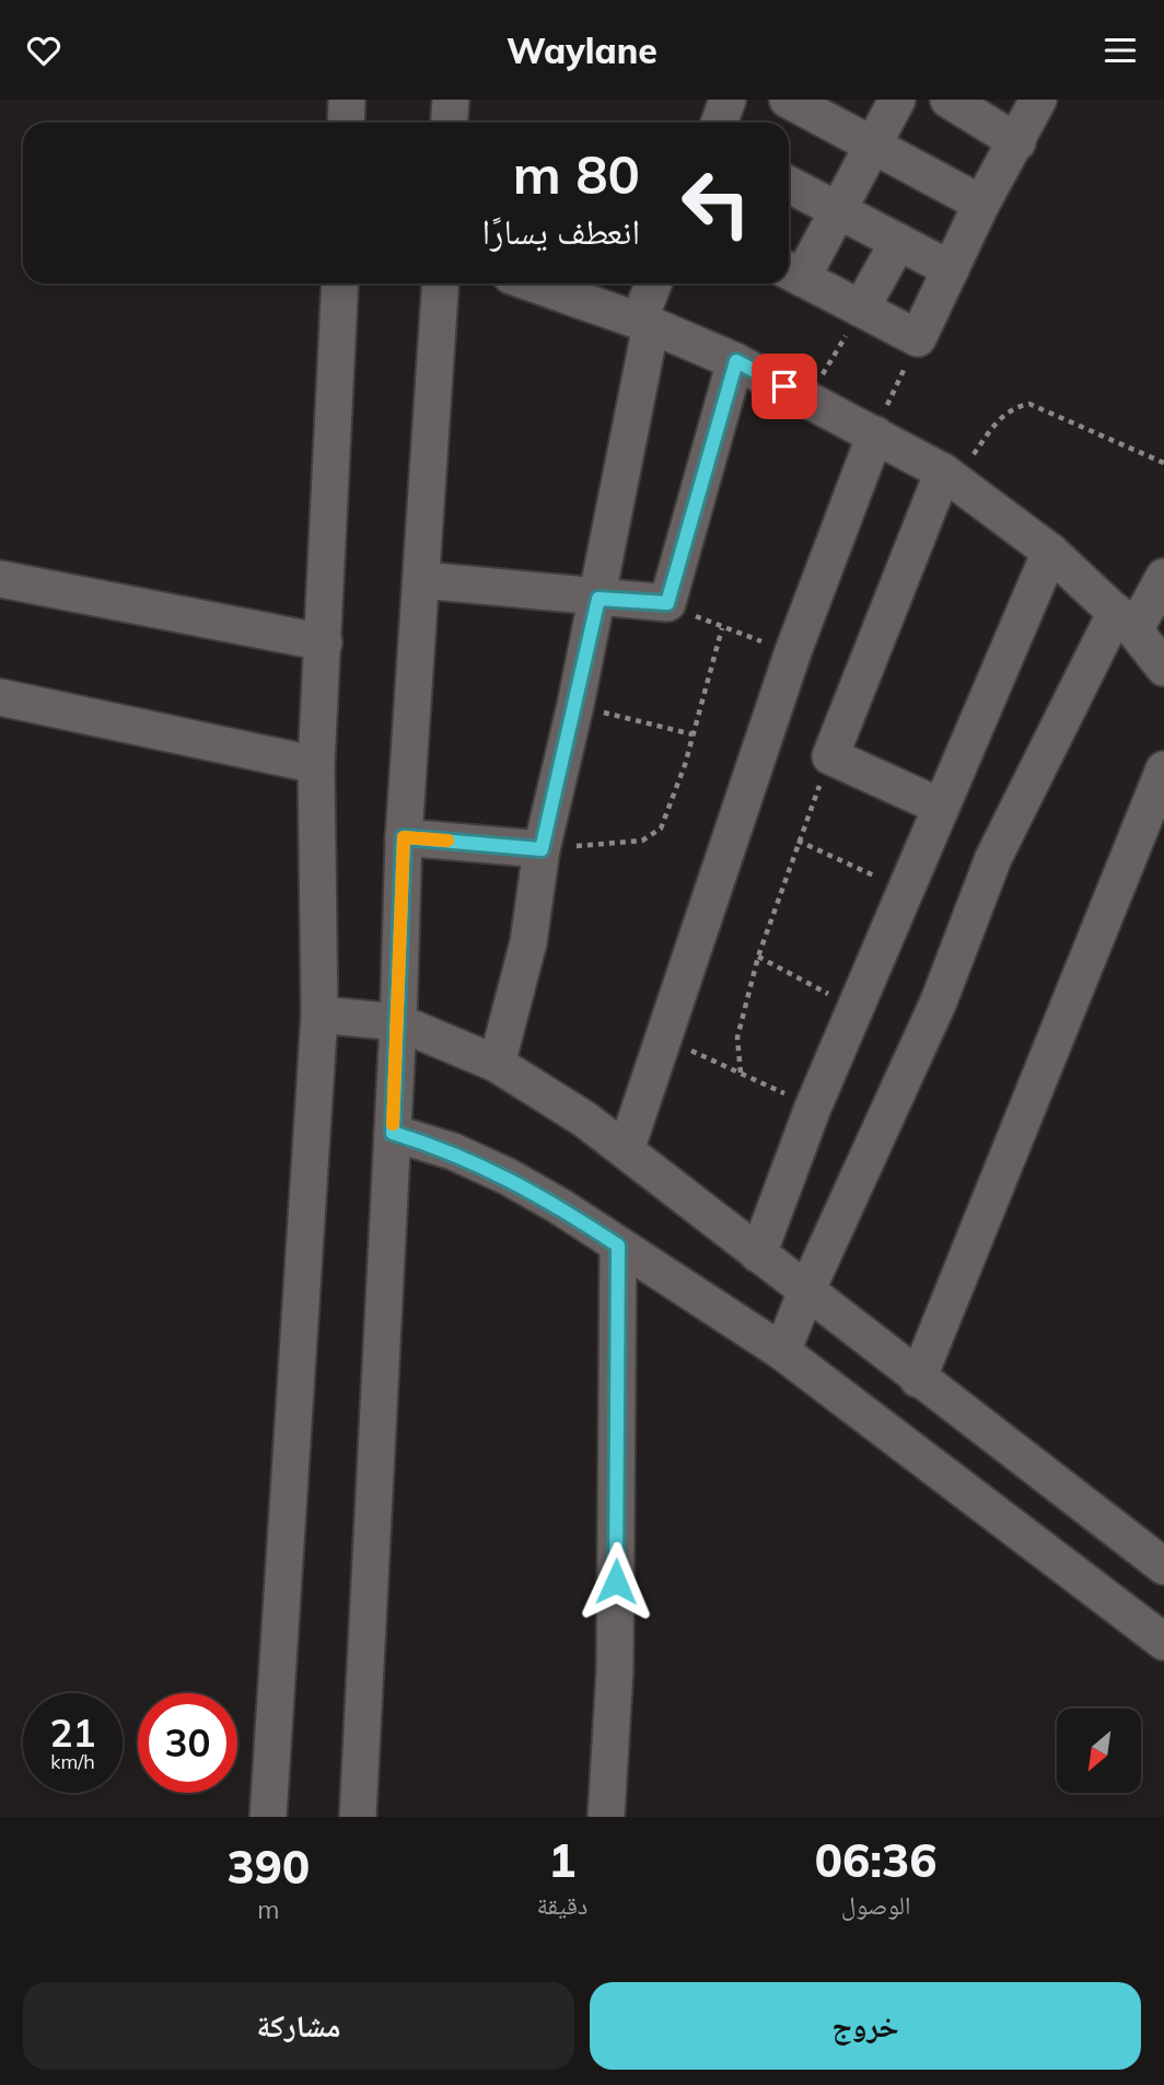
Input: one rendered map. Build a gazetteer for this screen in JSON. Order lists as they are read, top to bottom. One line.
{"north":"bottom left","page":{"header":"Waylane","turn":["80 m","انعطف يسارًا"],"speed":"21 km/h","limit":"30","eta":["06:36","الوصول","1","دقيقة","390","m"],"buttons":["خروج","مشاركة"]}}
